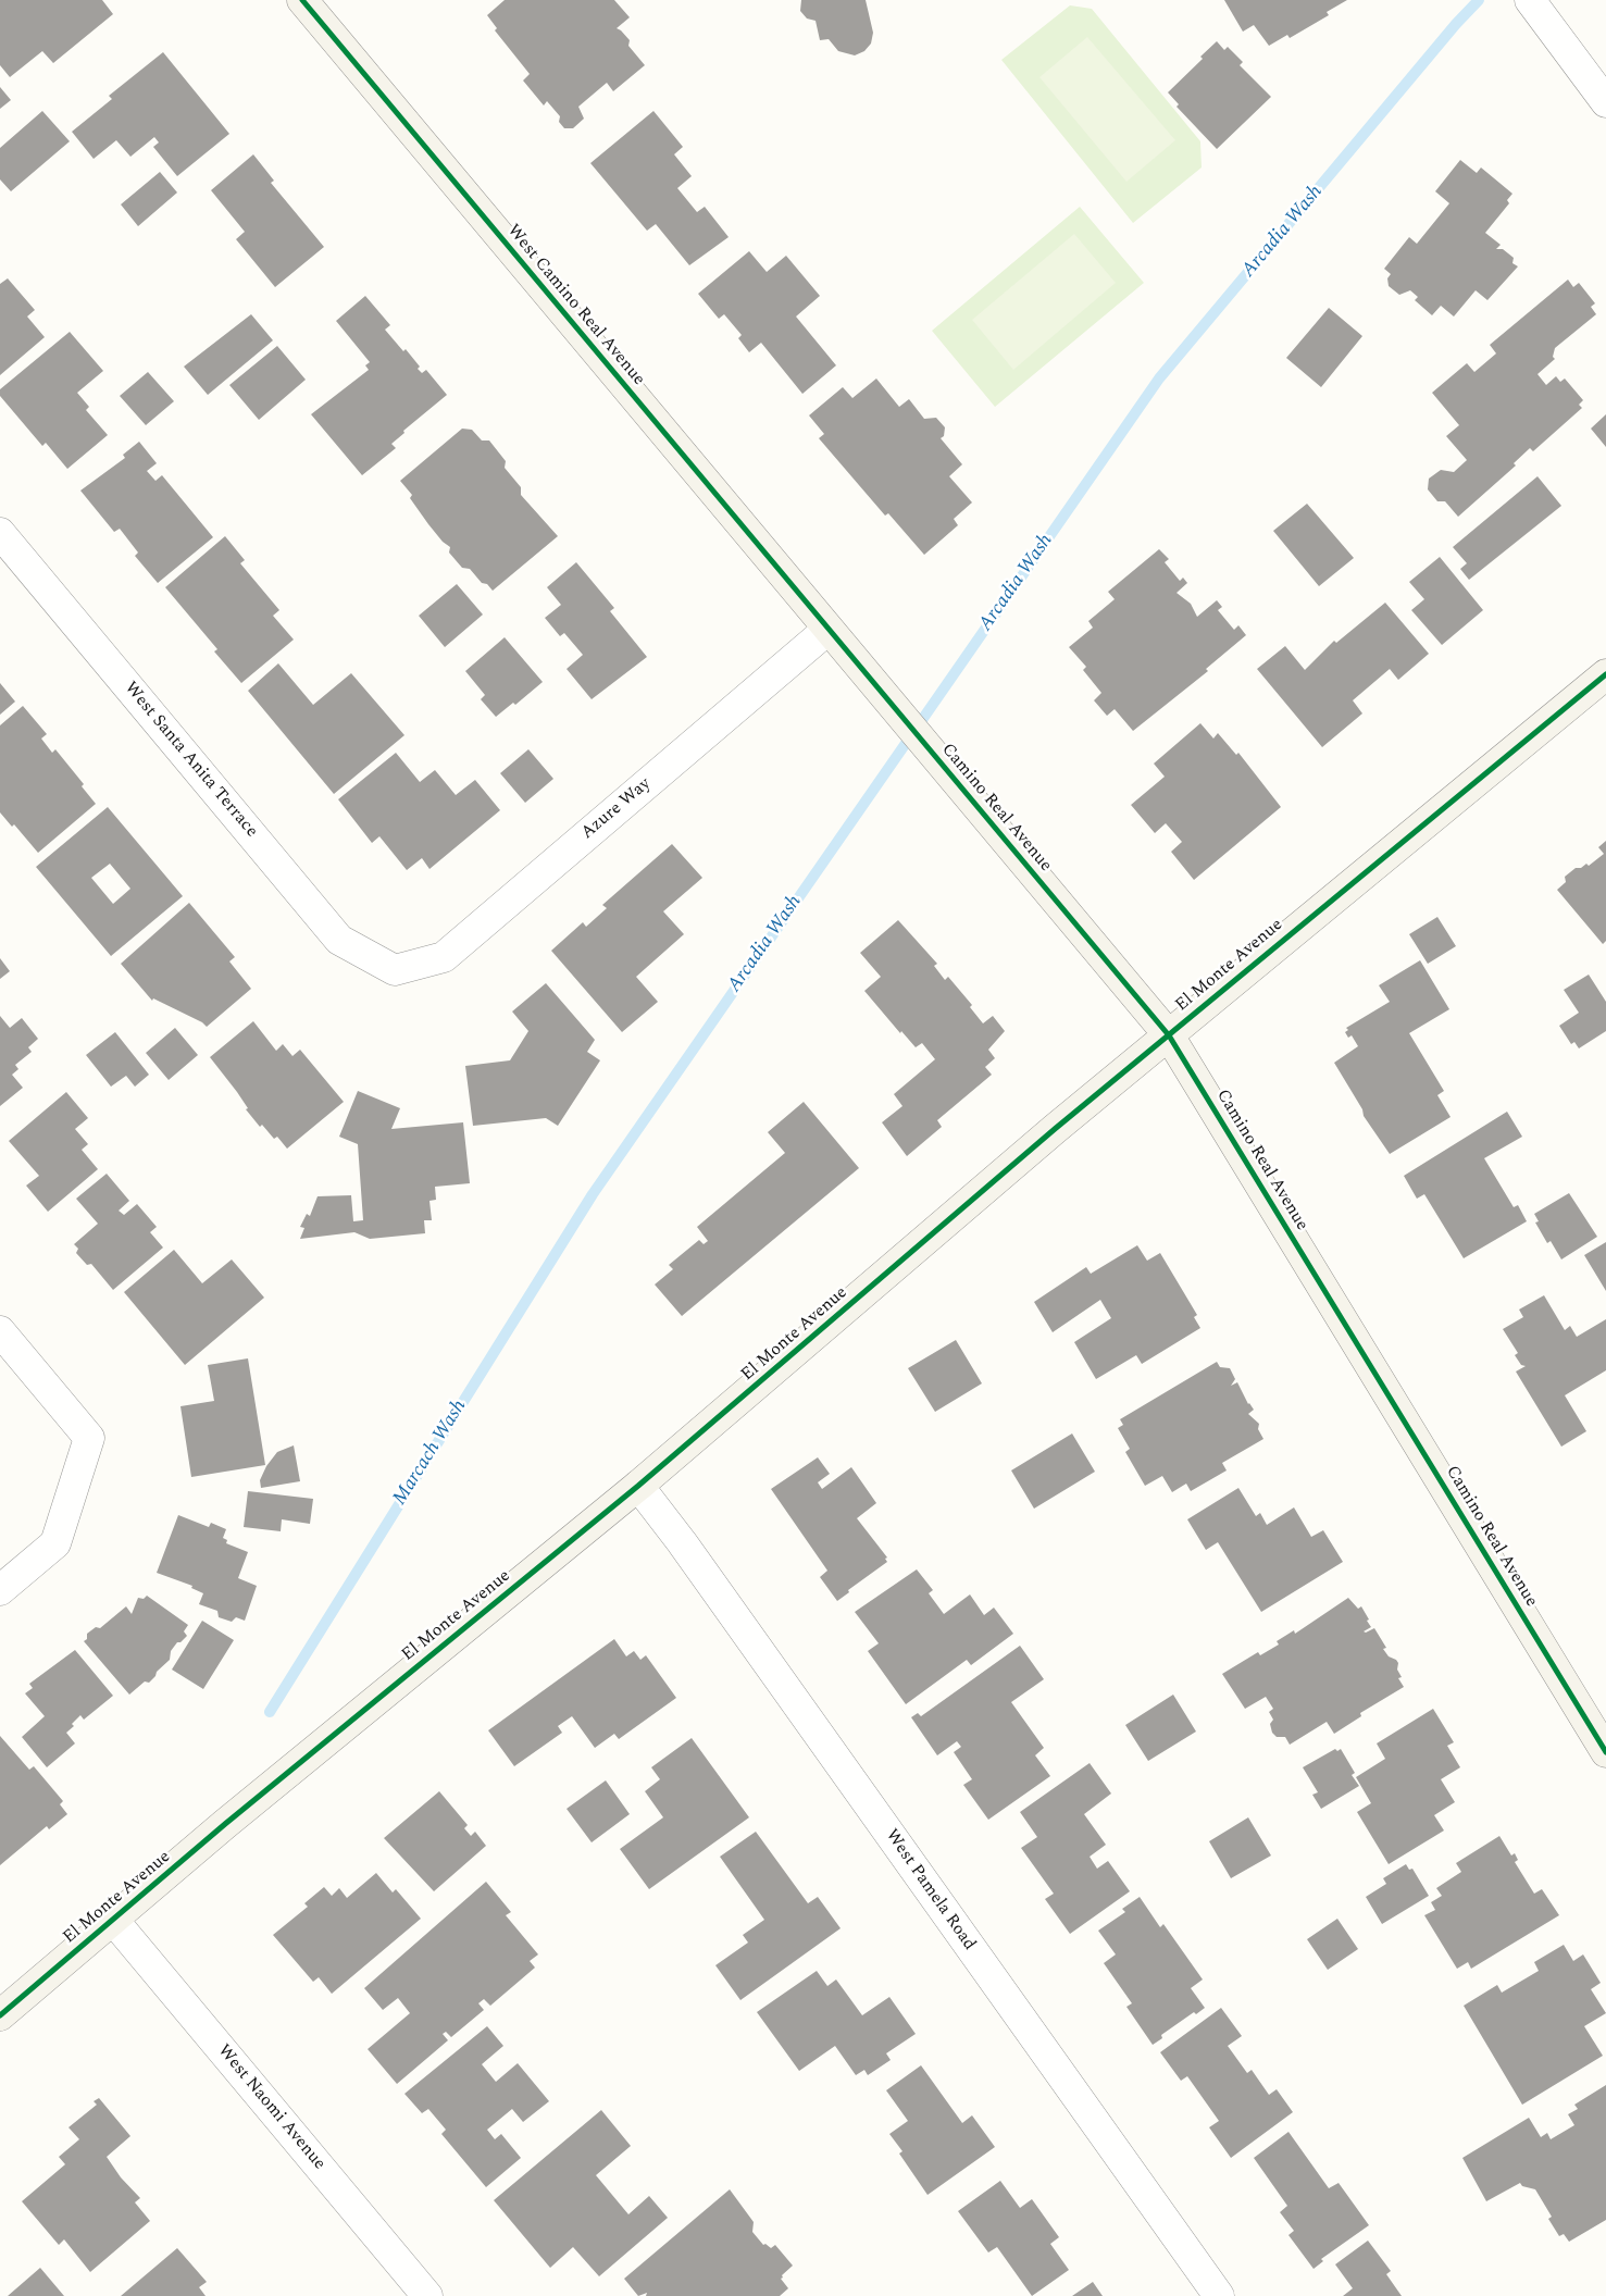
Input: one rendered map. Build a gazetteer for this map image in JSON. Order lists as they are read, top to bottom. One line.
{"streets":{"street":["West Camino Real Avenue","West Santa Anita Terrace","Camino Real Avenue","Azure Way","El Monte Avenue","West Pamela Road","West Naomi Avenue"]},"crossings":[["West Camino Real Avenue","Camino Real Avenue"],["West Camino Real Avenue","Azure Way"],["West Santa Anita Terrace","Azure Way"],["Camino Real Avenue","Azure Way"],["Camino Real Avenue","El Monte Avenue"],["El Monte Avenue","West Pamela Road"],["El Monte Avenue","West Naomi Avenue"]],"water":["Arcadia Wash","Marcach Wash"]}
